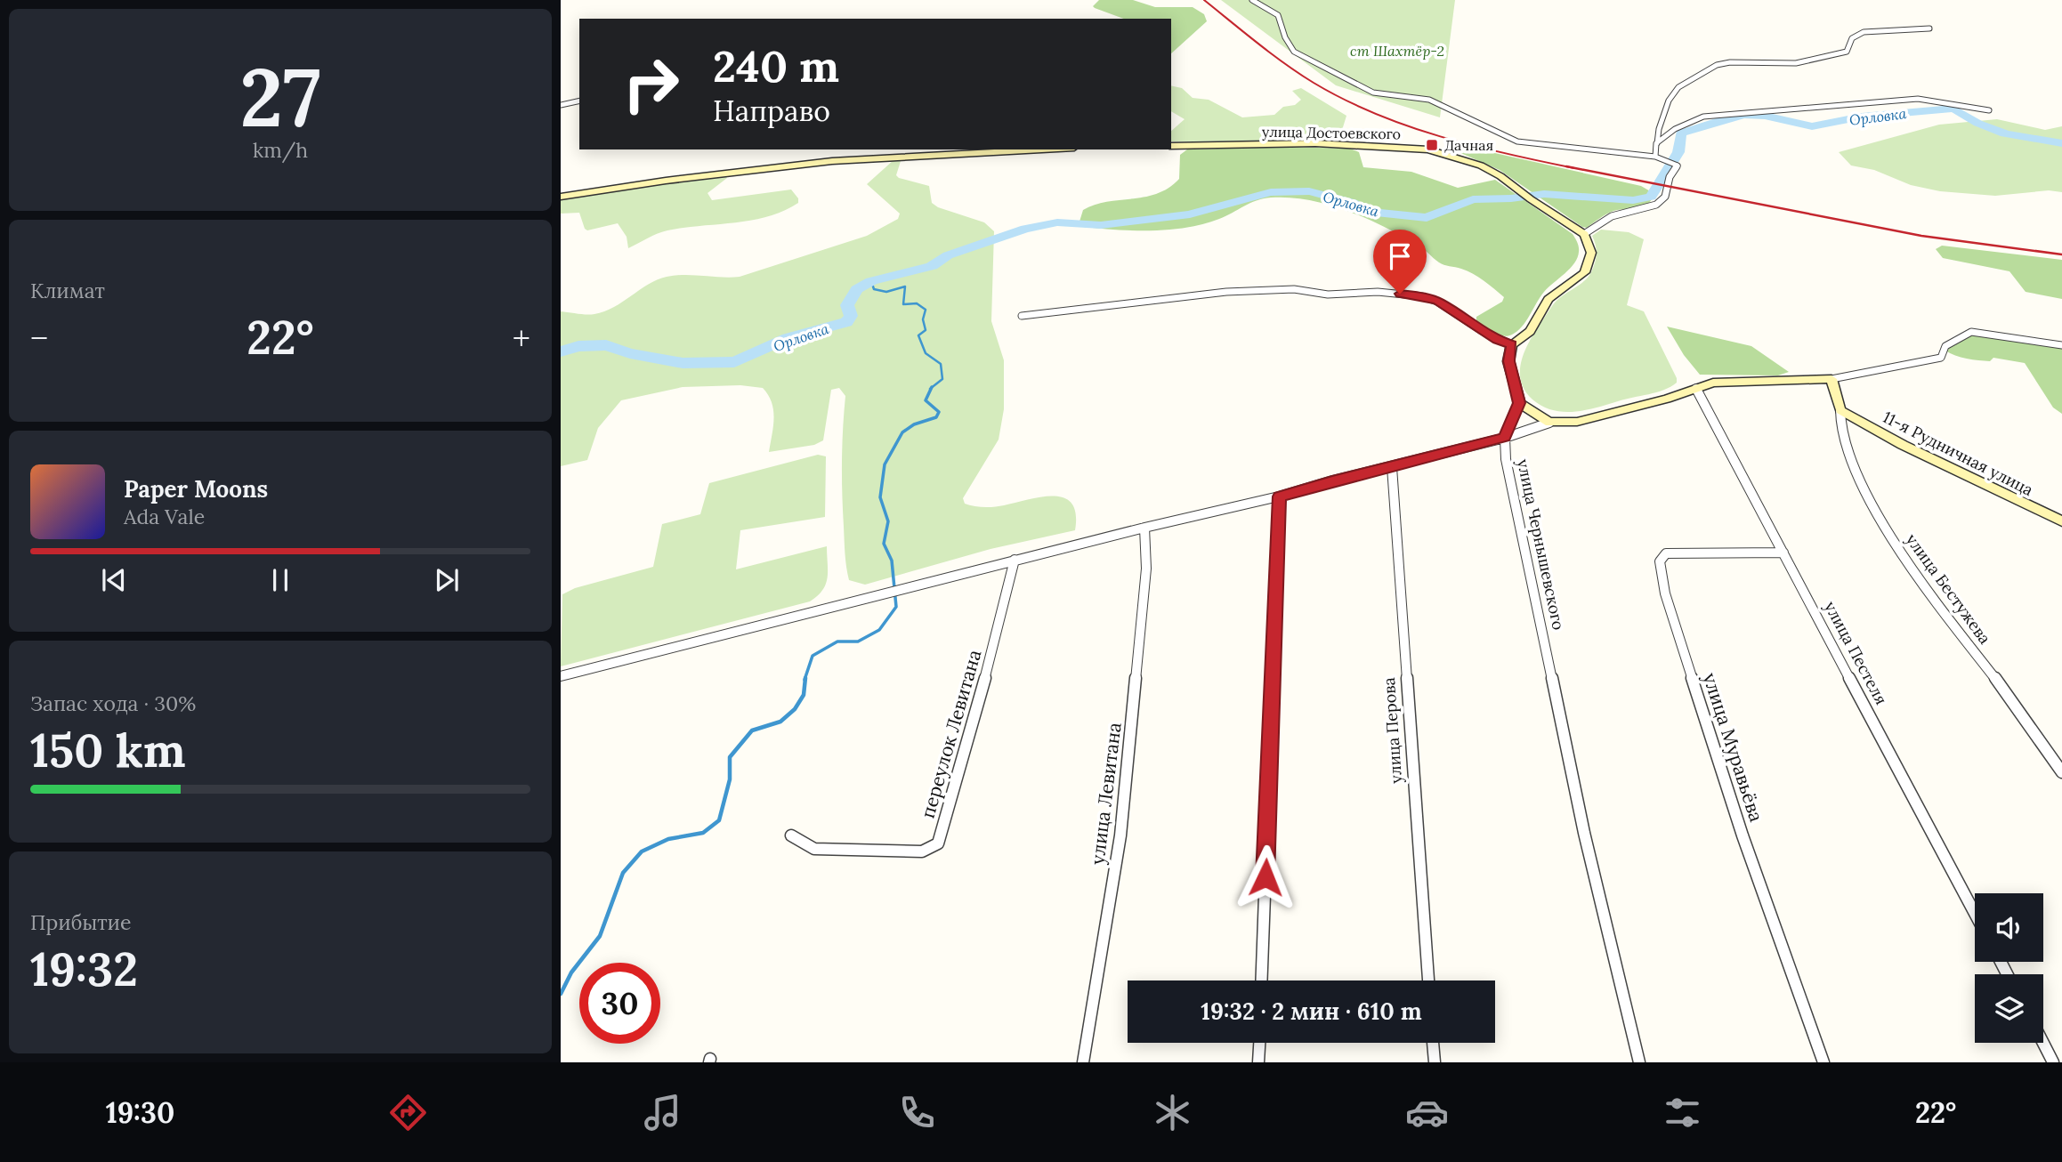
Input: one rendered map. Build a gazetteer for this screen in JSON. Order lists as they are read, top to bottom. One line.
{"streets":{"main road":["улица Достоевского","11-я Рудничная улица"],"street":["улица Чернышевского","улица Бестужева","улица Пестеля","улица Перова","переулок Левитана","улица Муравьёва","улица Левитана"]},"crossings":[["11-я Рудничная улица","улица Бестужева"],["улица Пестеля","улица Муравьёва"]],"water":["Орловка"],"parks":["ст Шахтёр-2"],"places":{"transit":["Дачная"]},"page":{"tile":[["27","km/h"],"Климат",["Запас хода · 30%","150 km"],["Прибытие","19:32"]],"turn":["240 m","Направо"],"heat":["−","22°","+"],"song":["Paper Moons","Ada Vale"],"limit":"30","trip":"19:32 · 2 мин · 610 m","tabs":["19:30","22°"]}}
